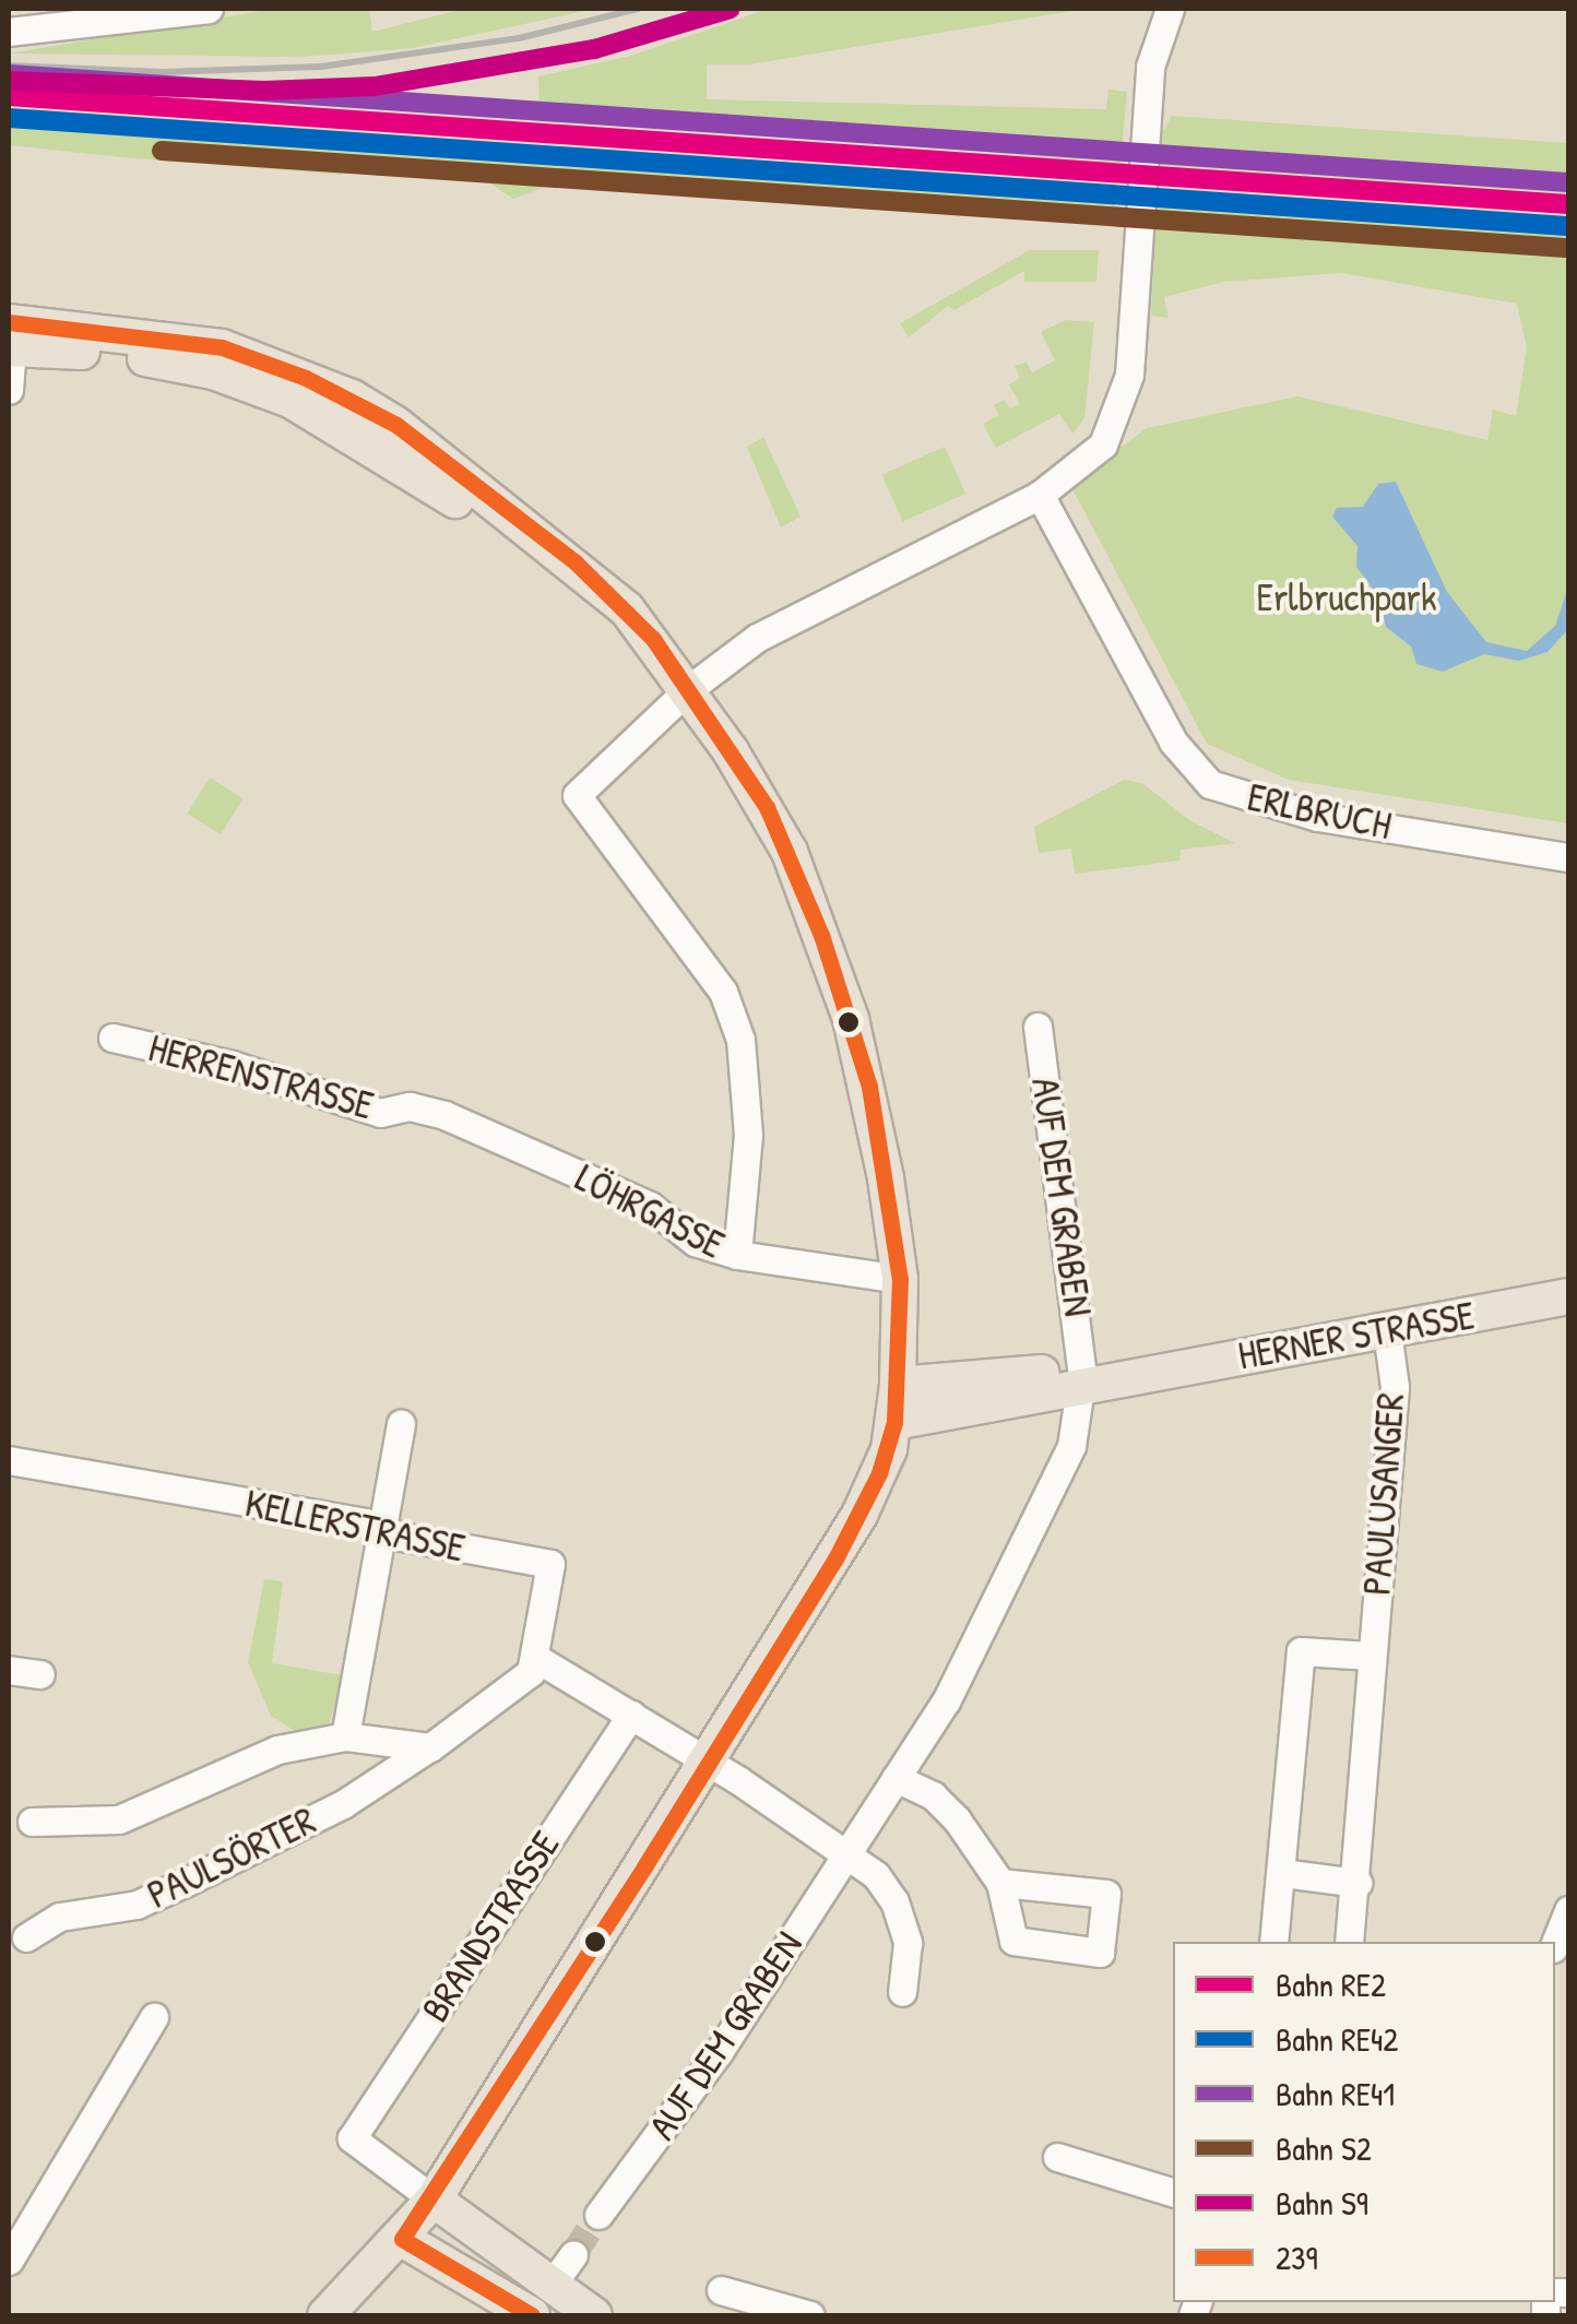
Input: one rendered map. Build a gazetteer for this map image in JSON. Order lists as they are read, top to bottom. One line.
{"streets":{"main road":["HERNER STRASSE"],"street":["ERLBRUCH","HERRENSTRASSE","AUF DEM GRABEN","LÖHRGASSE","PAULUSANGER","KELLERSTRASSE","PAULSÖRTER","BRANDSTRASSE"]},"crossings":[["HERRENSTRASSE","LÖHRGASSE"],["AUF DEM GRABEN","HERNER STRASSE"],["HERNER STRASSE","PAULUSANGER"],["KELLERSTRASSE","PAULSÖRTER"]],"parks":["Erlbruchpark"],"lines":["rail line S9","rail line RE41","rail line RE2","rail line RE42","rail line S2","transit line 239"],"legend":["Bahn RE2","Bahn RE42","Bahn RE41","Bahn S2","Bahn S9","239"]}
